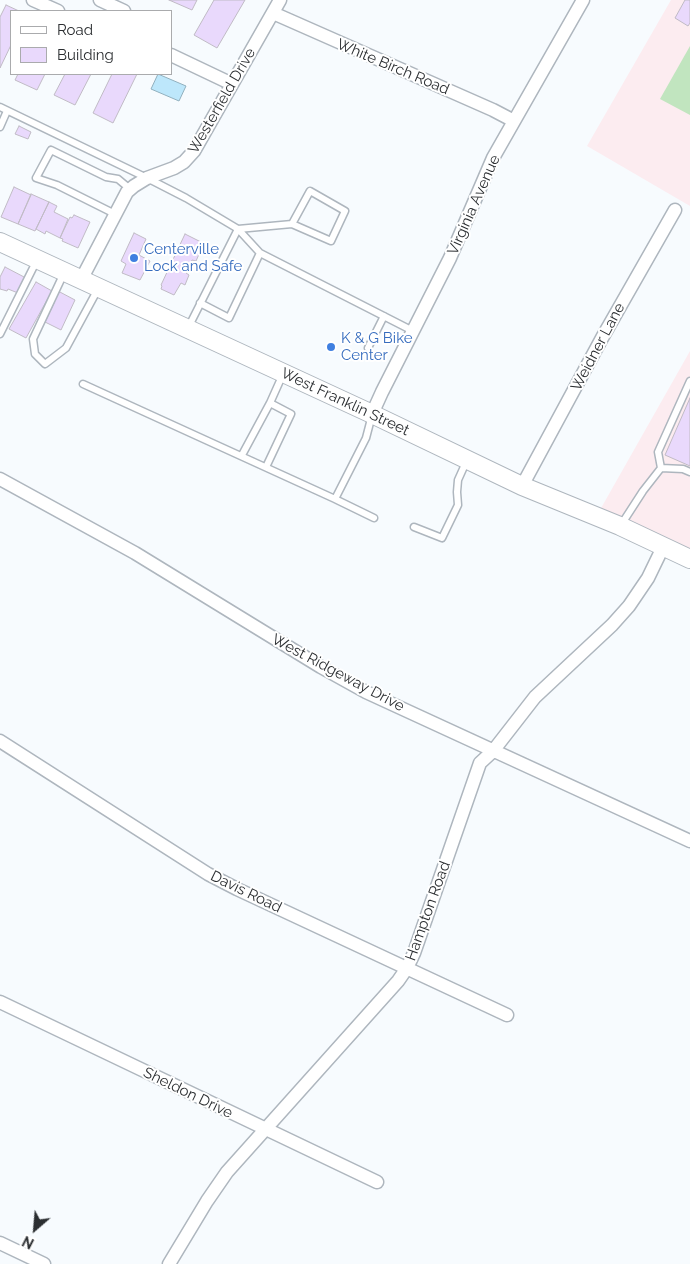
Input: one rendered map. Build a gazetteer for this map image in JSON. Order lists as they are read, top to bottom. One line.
{"streets":{"main road":["West Franklin Street"],"street":["White Birch Road","Westerfield Drive","Virginia Avenue","Weidner Lane","West Ridgeway Drive","Davis Road","Hampton Road","Sheldon Drive"]},"crossings":[["White Birch Road","Westerfield Drive"],["White Birch Road","Virginia Avenue"],["Westerfield Drive","West Franklin Street"],["Virginia Avenue","West Franklin Street"],["Weidner Lane","West Franklin Street"],["West Franklin Street","Hampton Road"],["West Ridgeway Drive","Hampton Road"],["Davis Road","Hampton Road"],["Hampton Road","Sheldon Drive"]],"places":["Centerville Lock and Safe","K & G Bike Center"],"legend":["Road","Building"],"north":"bottom left"}
